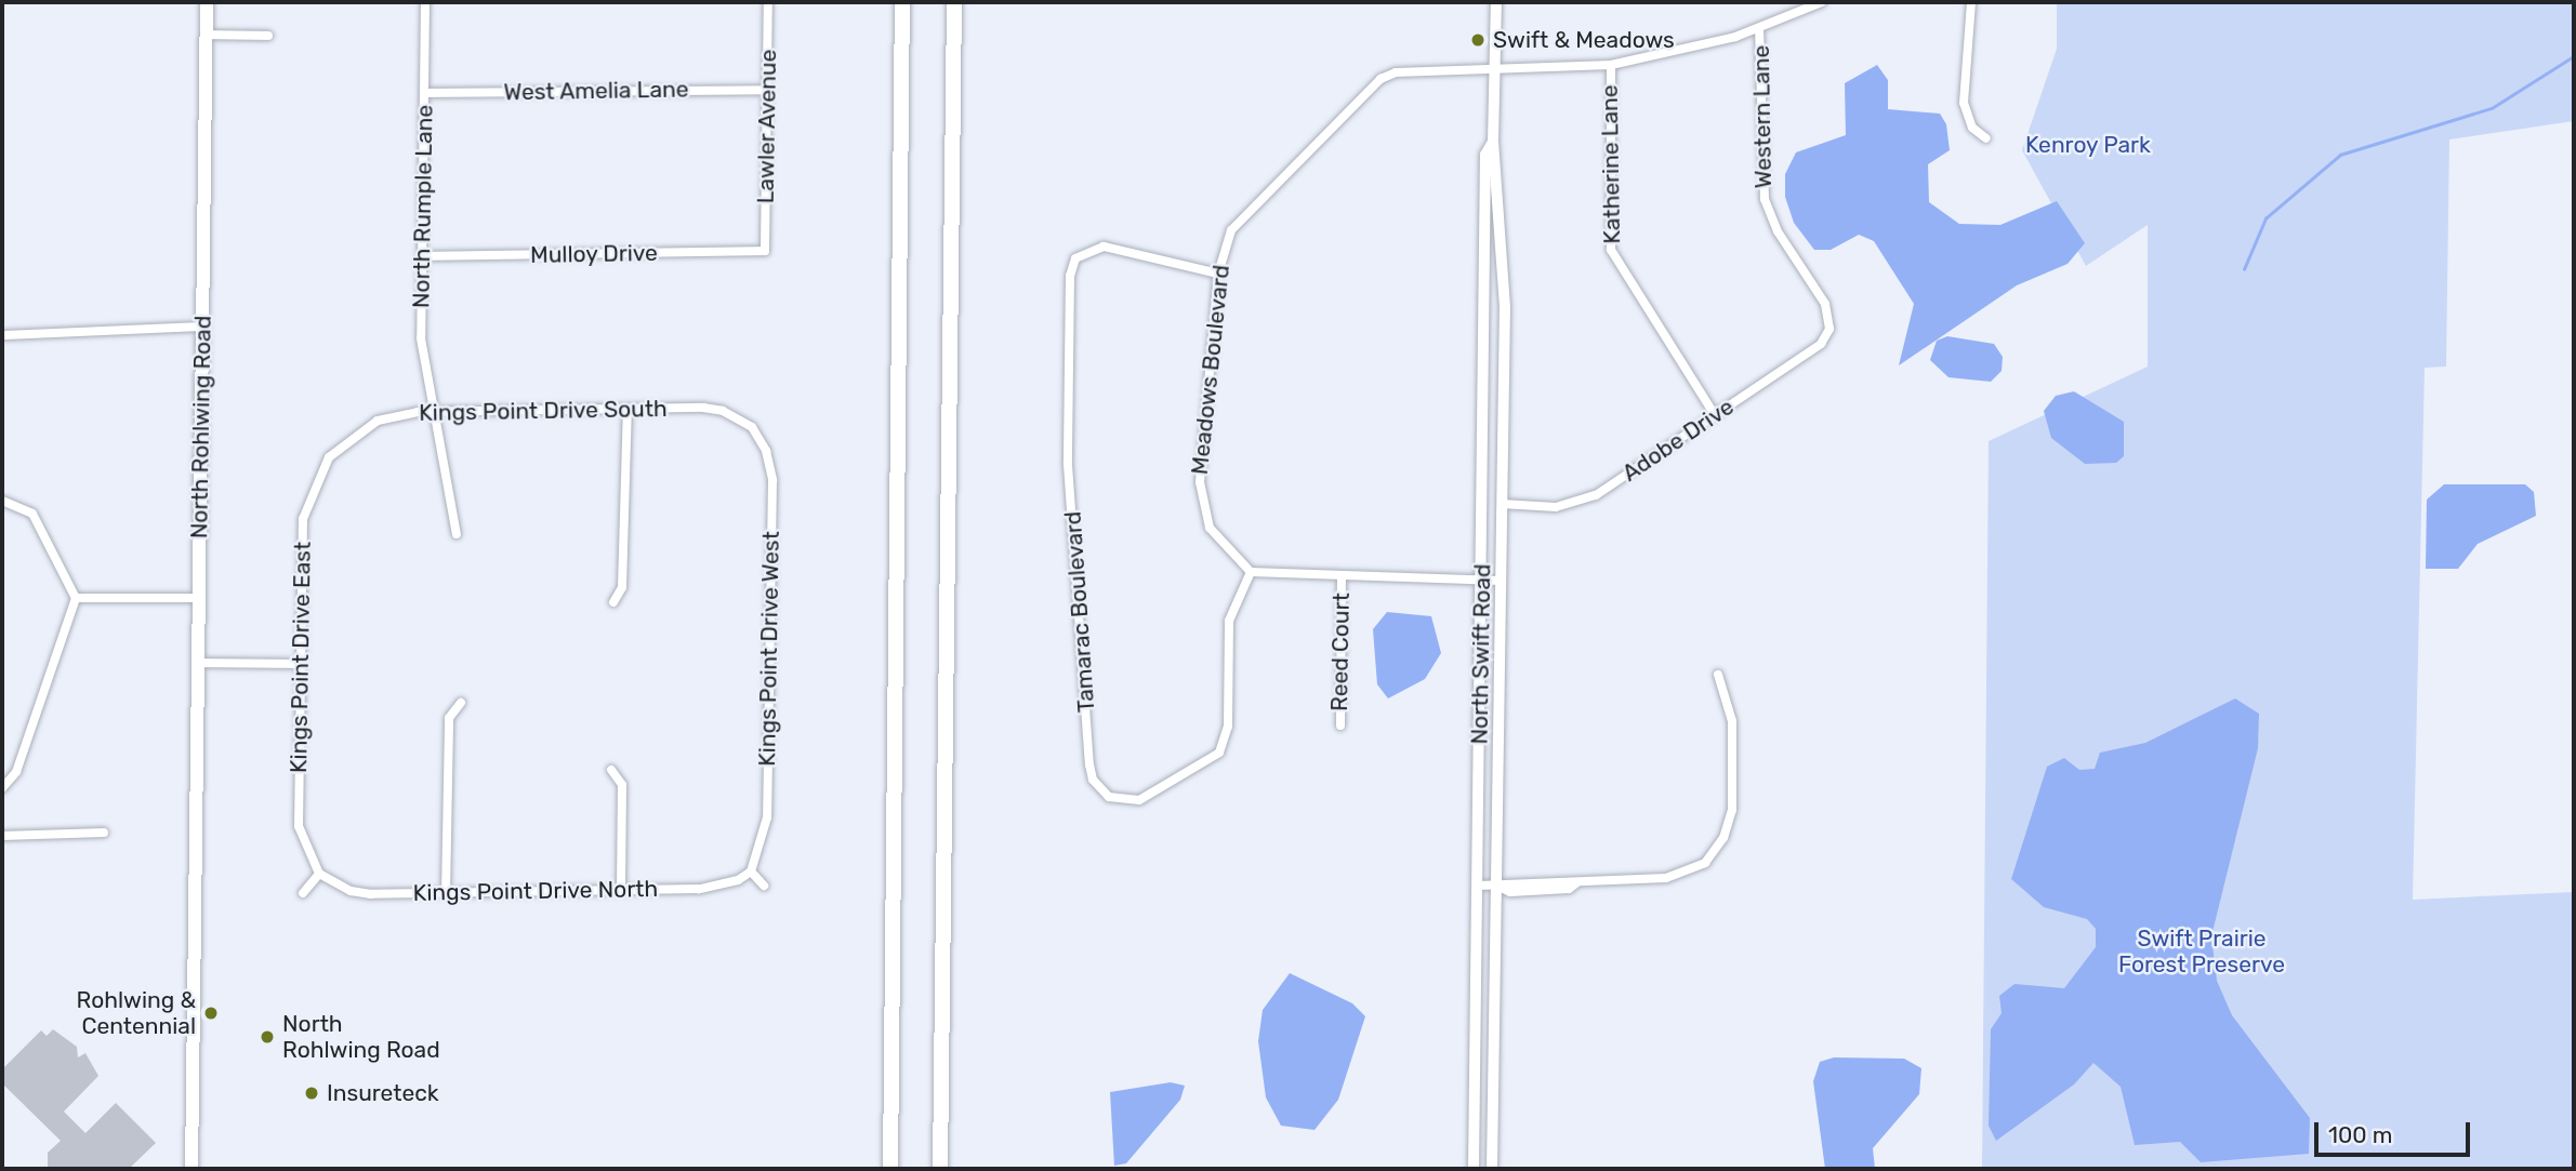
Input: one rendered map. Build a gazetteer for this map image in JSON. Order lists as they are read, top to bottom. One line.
{"streets":{"main road":["North Rohlwing Road"],"street":["West Amelia Lane","Western Lane","Lawler Avenue","Katherine Lane","North Rumple Lane","Mulloy Drive","Meadows Boulevard","Kings Point Drive South","Adobe Drive","Tamarac Boulevard","Kings Point Drive West","Reed Court","North Swift Road","Kings Point Drive East","Kings Point Drive North"]},"crossings":[["West Amelia Lane","Lawler Avenue"],["West Amelia Lane","North Rumple Lane"],["Western Lane","Meadows Boulevard"],["Western Lane","Adobe Drive"],["Lawler Avenue","Mulloy Drive"],["Katherine Lane","Meadows Boulevard"],["Katherine Lane","Adobe Drive"],["North Rumple Lane","Mulloy Drive"],["North Rumple Lane","Kings Point Drive South"],["Meadows Boulevard","Tamarac Boulevard"],["Meadows Boulevard","North Swift Road"],["Kings Point Drive South","Kings Point Drive West"],["Kings Point Drive South","Kings Point Drive East"],["Adobe Drive","North Swift Road"],["Kings Point Drive West","Kings Point Drive North"],["Kings Point Drive East","Kings Point Drive North"]],"parks":["Kenroy Park","Swift Prairie Forest Preserve"],"places":["Swift & Meadows","Rohlwing & Centennial","North Rohlwing Road","Insureteck"],"scale_bar":"100 m"}
